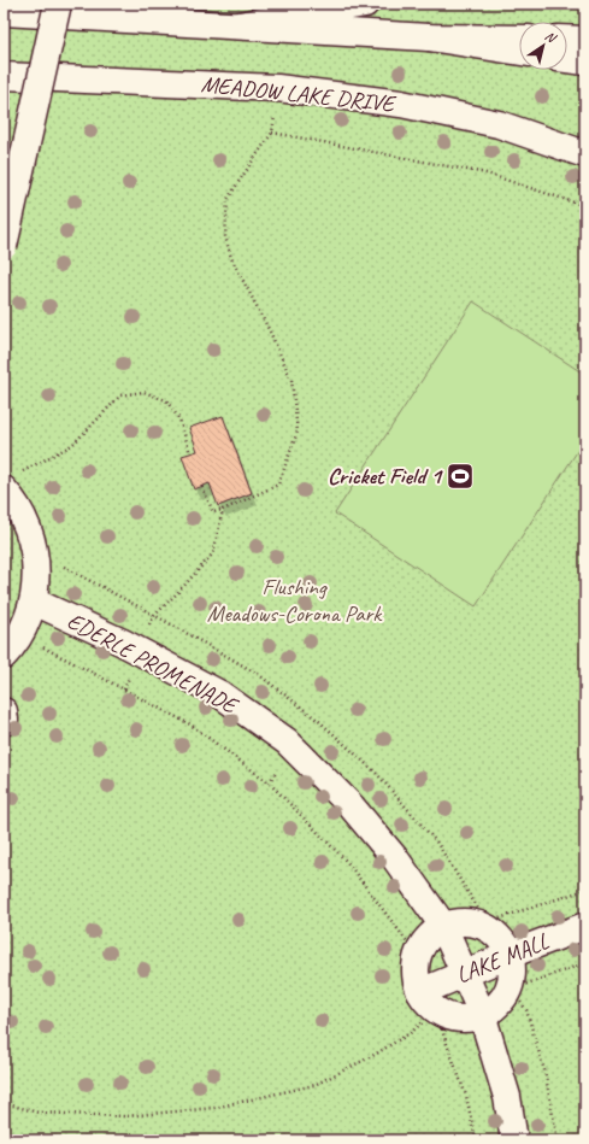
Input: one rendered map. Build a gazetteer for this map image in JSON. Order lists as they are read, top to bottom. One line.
{"streets":{"main road":["MEADOW LAKE DRIVE","EDERLE PROMENADE","LAKE MALL"]},"crossings":[["EDERLE PROMENADE","LAKE MALL"]],"parks":["Flushing Meadows-Corona Park"],"places":{"sports":["Cricket Field 1"]},"north":"top right"}
